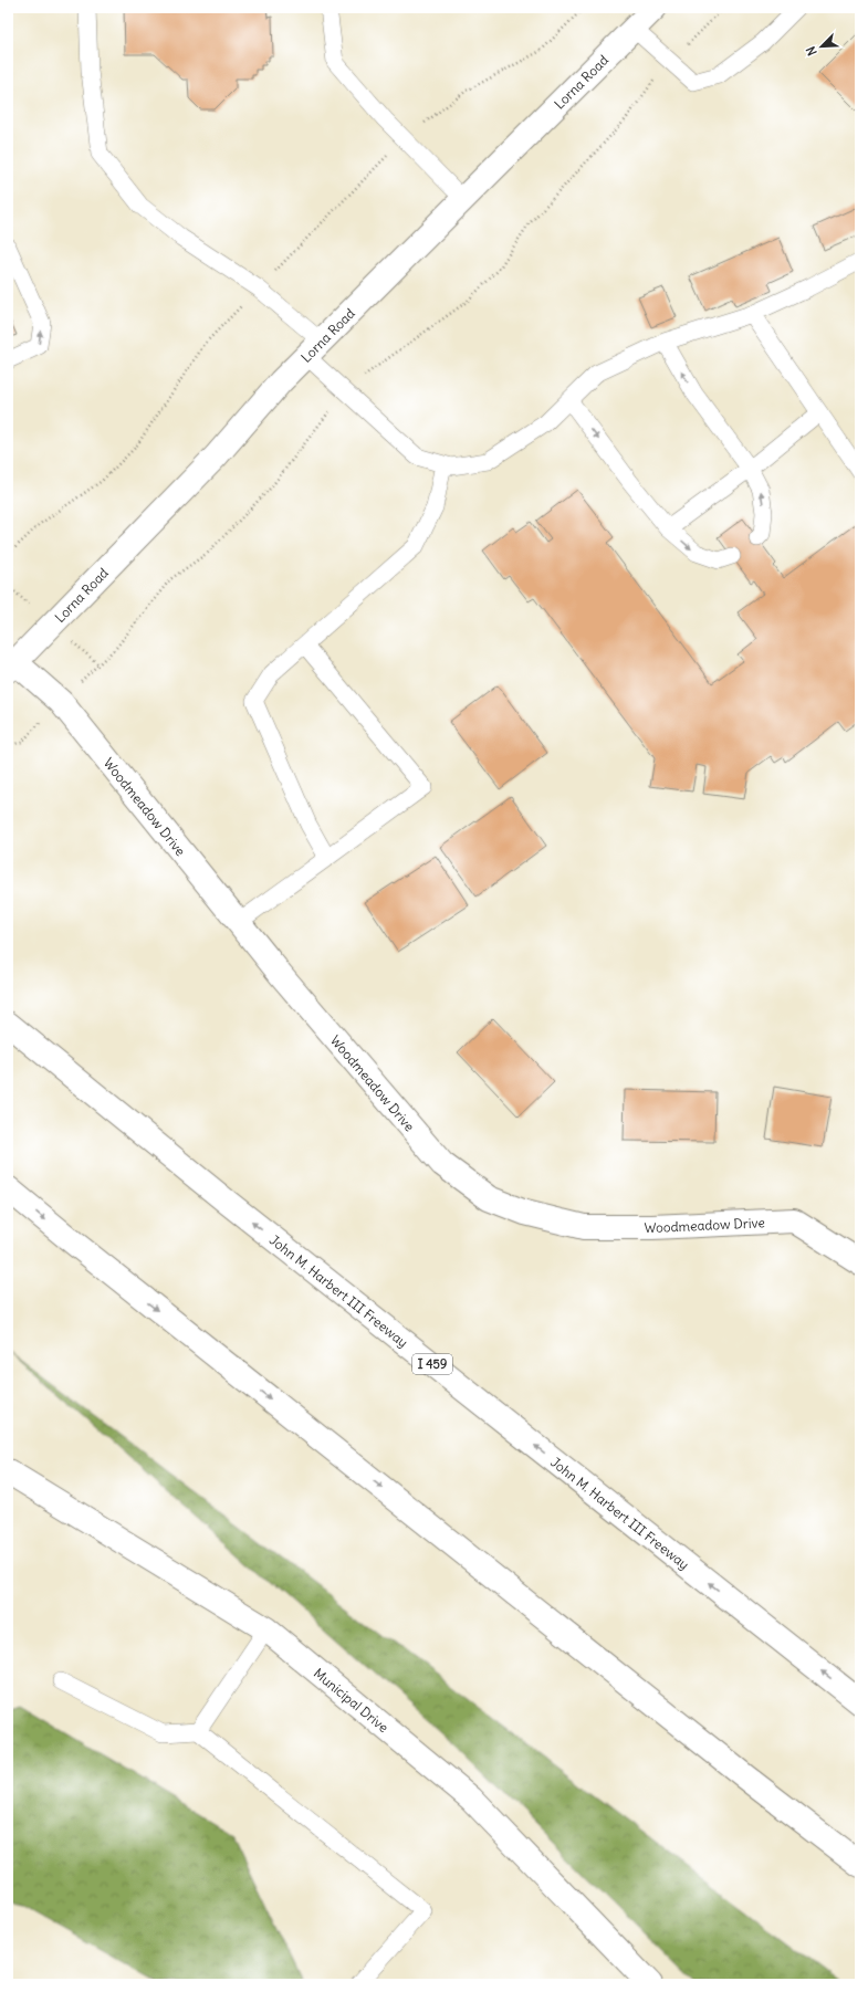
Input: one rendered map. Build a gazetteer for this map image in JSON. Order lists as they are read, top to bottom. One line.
{"streets":{"main road":["Lorna Road","Woodmeadow Drive","John M. Harbert III Freeway","I 459","Municipal Drive"]},"crossings":[["Lorna Road","Woodmeadow Drive"]],"north":"bottom left"}
